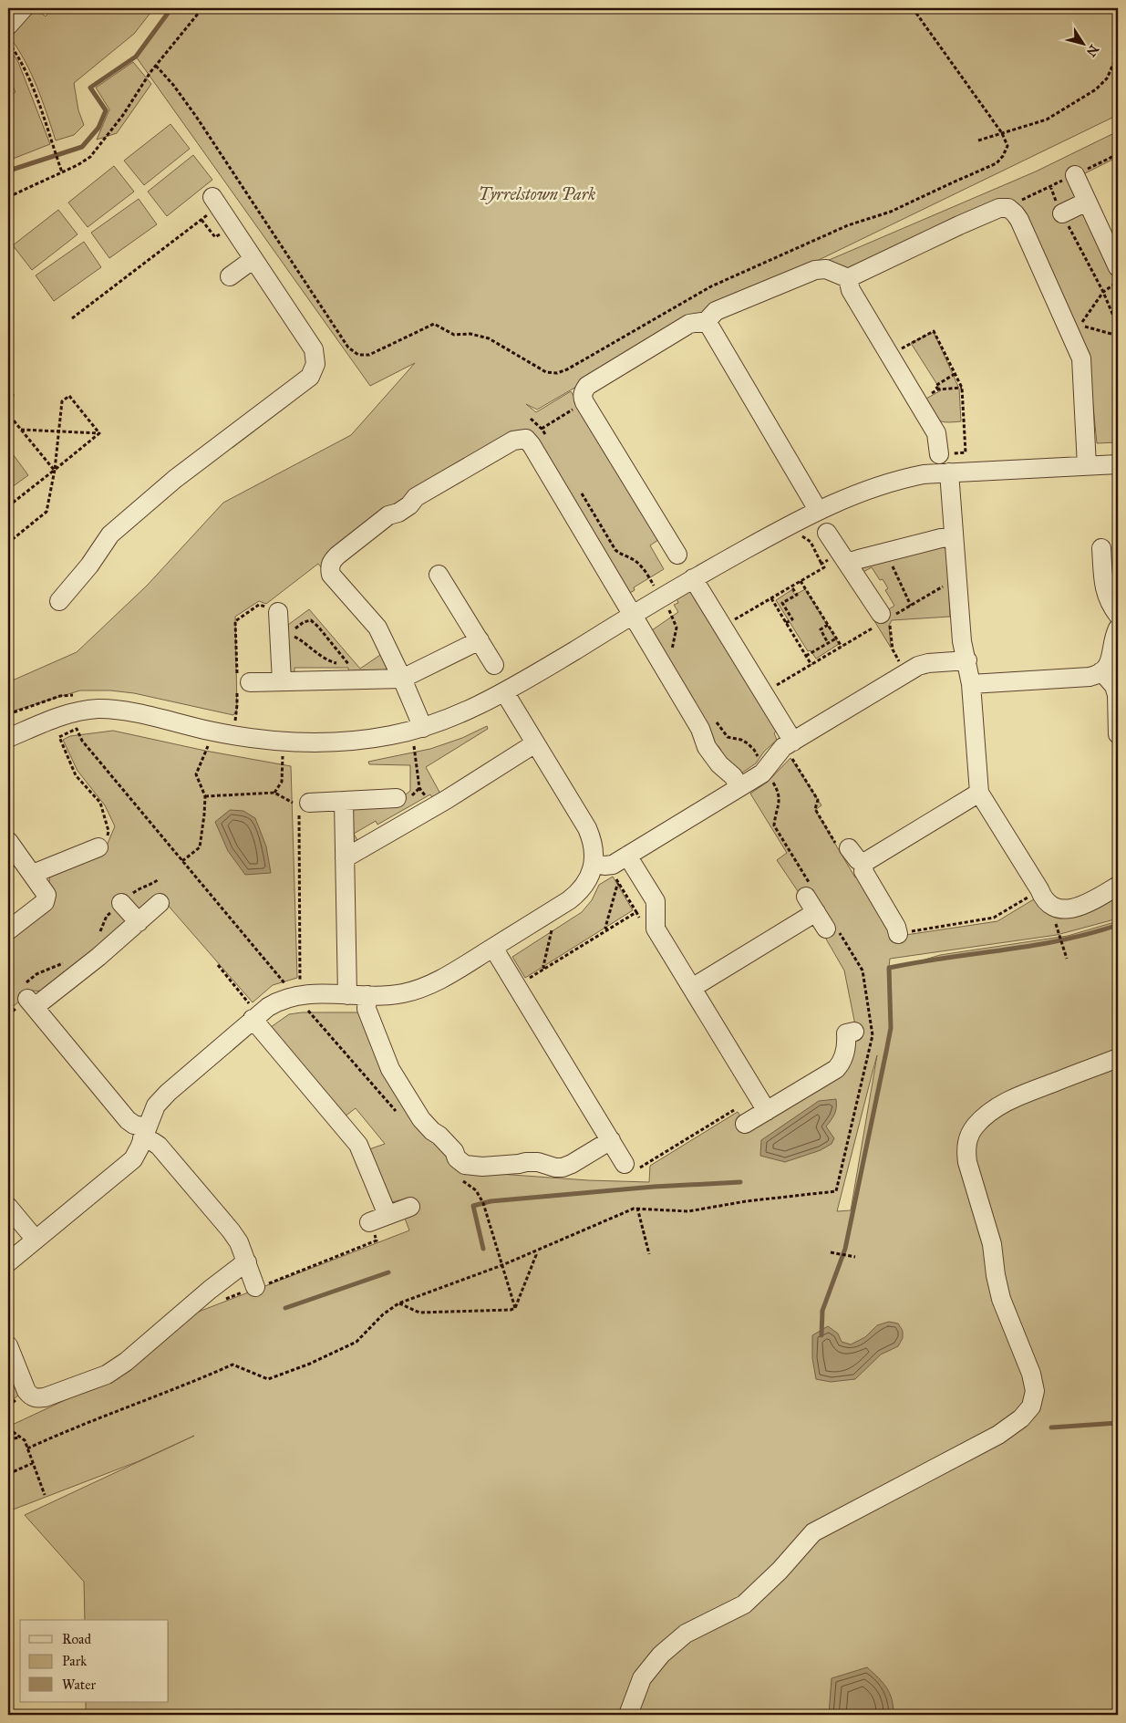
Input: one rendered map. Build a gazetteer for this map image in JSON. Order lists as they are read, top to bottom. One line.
{"parks":["Tyrrelstown Park"],"legend":["Road","Park","Water"],"north":"bottom right"}
